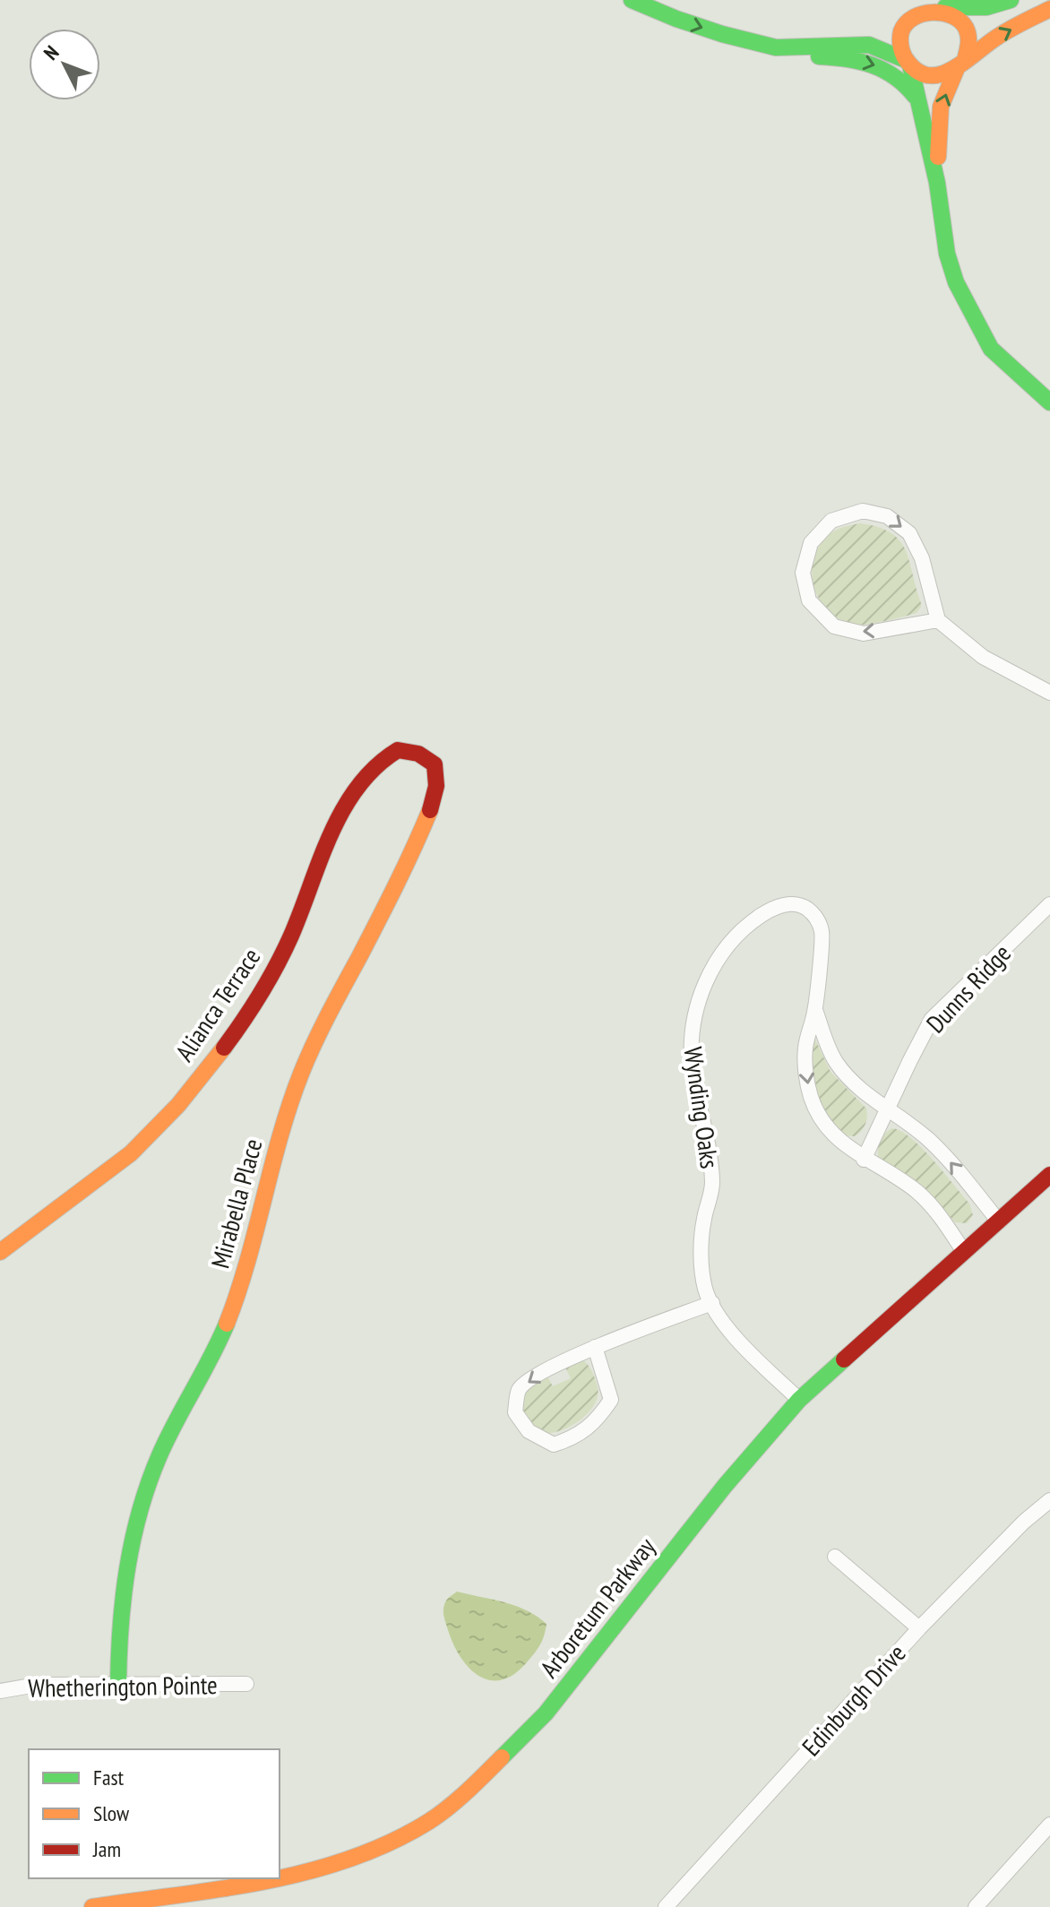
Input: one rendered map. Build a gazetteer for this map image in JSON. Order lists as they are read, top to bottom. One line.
{"streets":{"street":["Dunns Ridge","Alianca Terrace","Wynding Oaks","Mirabella Place","Arboretum Parkway","Whetherington Pointe","Edinburgh Drive"]},"crossings":[["Dunns Ridge","Wynding Oaks"],["Alianca Terrace","Mirabella Place"],["Wynding Oaks","Arboretum Parkway"],["Mirabella Place","Whetherington Pointe"]],"legend":["Fast","Slow","Jam"],"north":"top left"}
